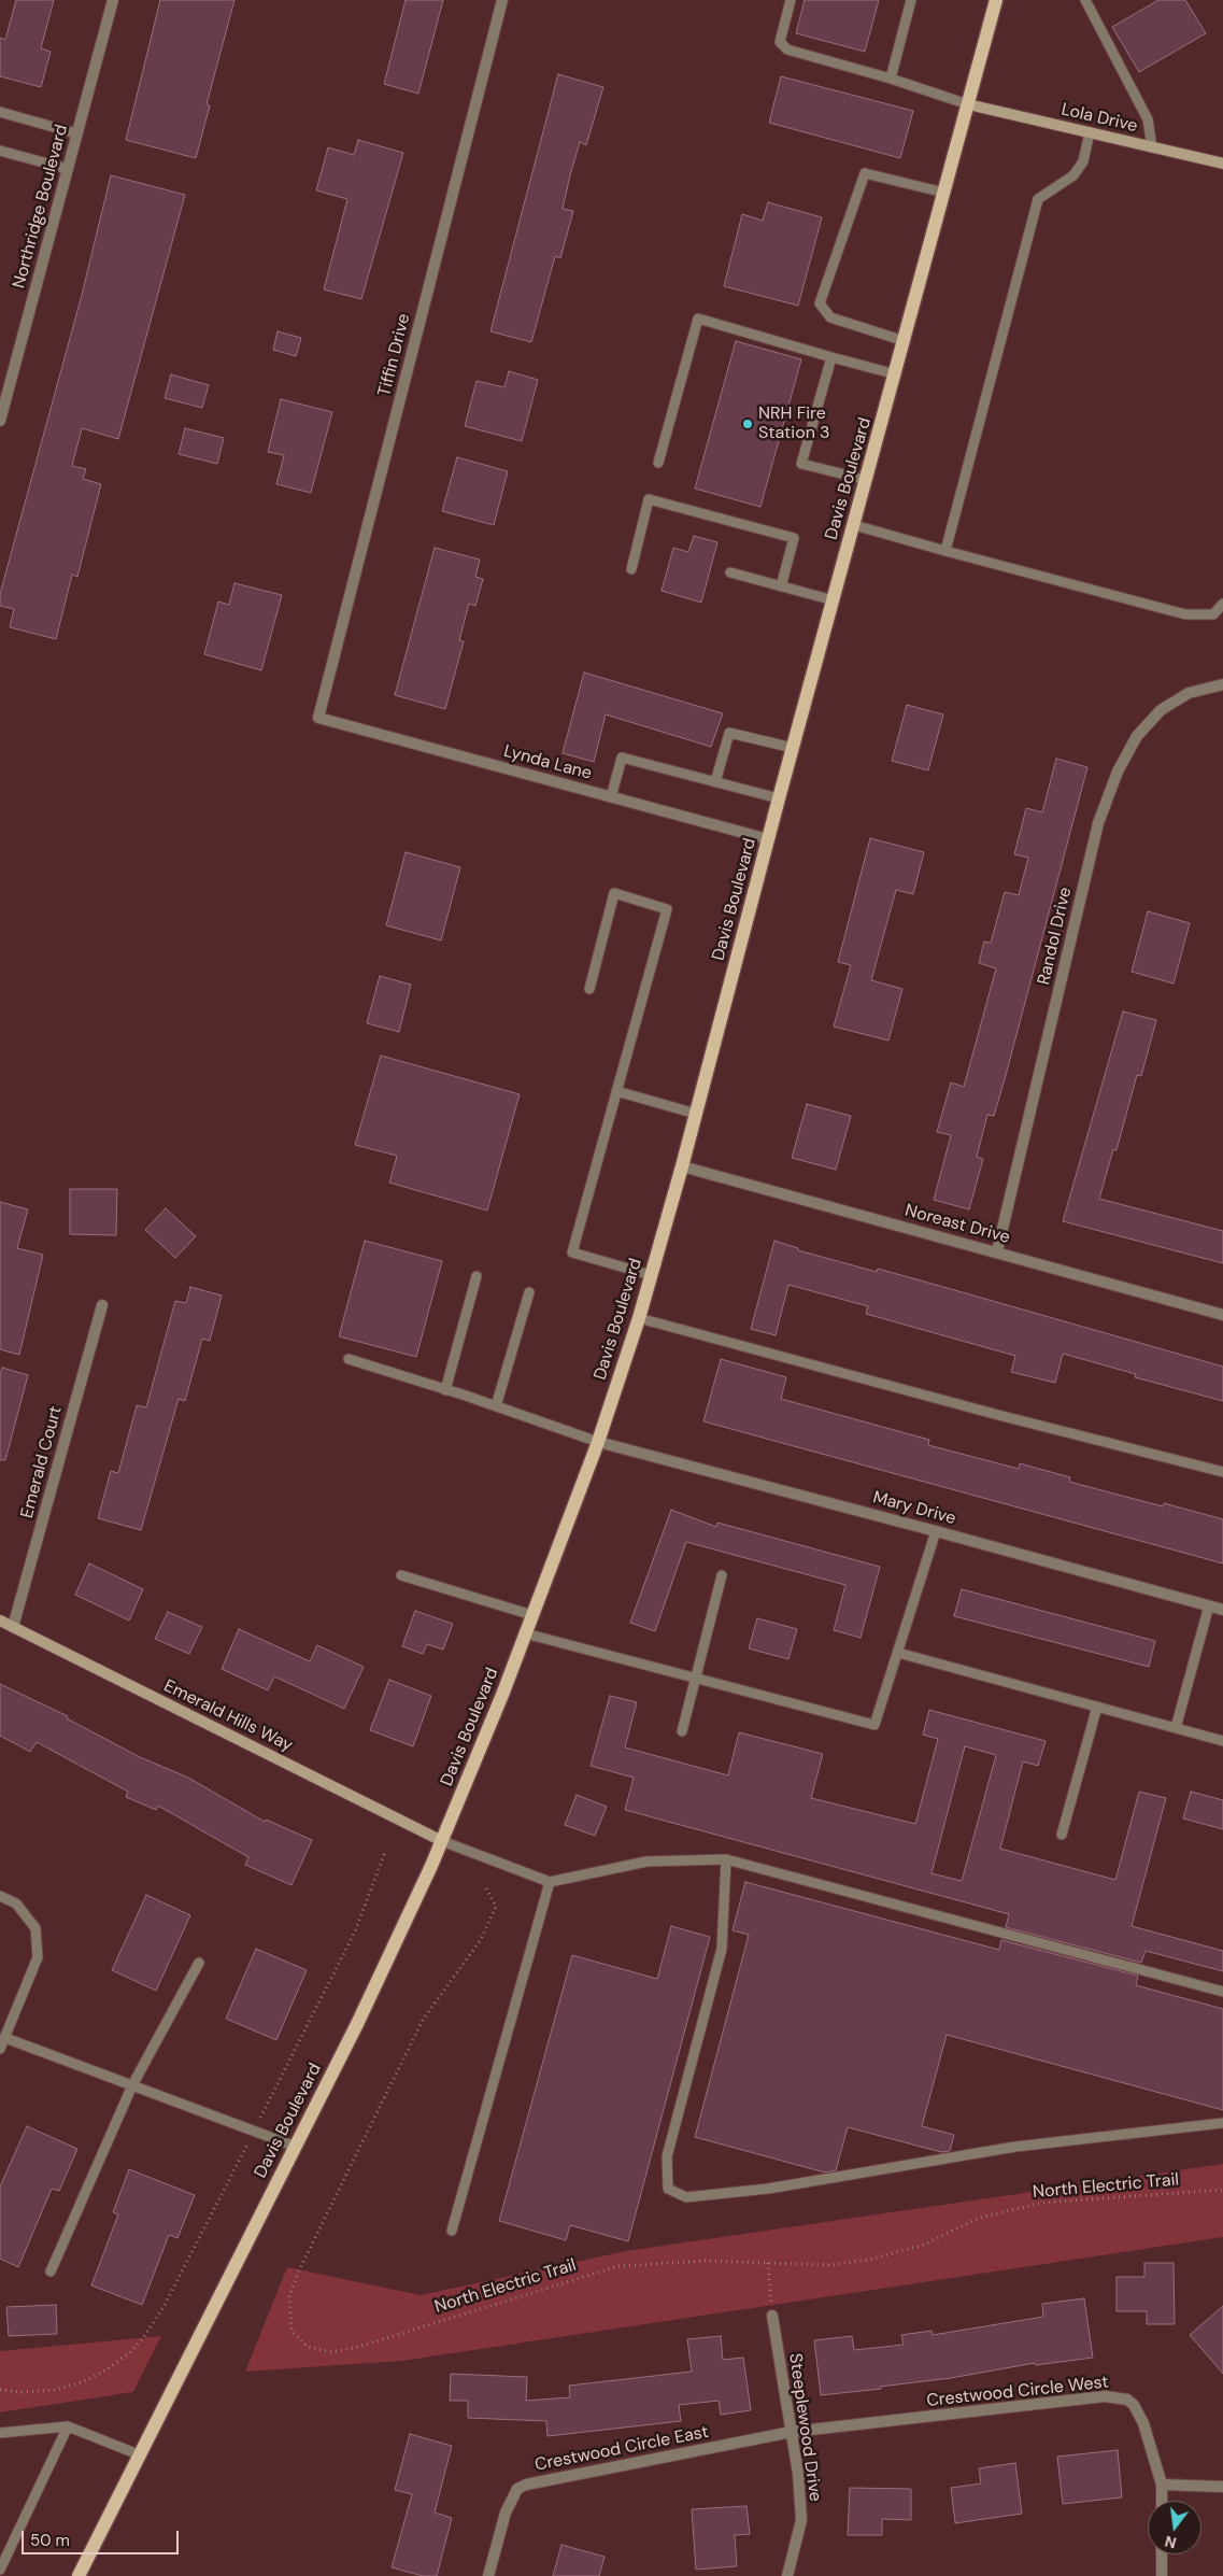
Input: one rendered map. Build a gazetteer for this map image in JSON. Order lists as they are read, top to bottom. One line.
{"streets":{"main road":["Davis Boulevard"],"street":["Lola Drive","Northridge Boulevard","Tiffin Drive","Lynda Lane","Randol Drive","Noreast Drive","Emerald Court","Mary Drive","Emerald Hills Way","Crestwood Circle West","Steeplewood Drive","Crestwood Circle East"],"path":["North Electric Trail"]},"crossings":[["Lola Drive","Davis Boulevard"],["Tiffin Drive","Lynda Lane"],["Davis Boulevard","Lynda Lane"],["Davis Boulevard","Noreast Drive"],["Davis Boulevard","Mary Drive"],["Davis Boulevard","Emerald Hills Way"],["Randol Drive","Noreast Drive"],["Emerald Court","Emerald Hills Way"],["Crestwood Circle West","Steeplewood Drive"],["Crestwood Circle West","Crestwood Circle East"],["Steeplewood Drive","Crestwood Circle East"]],"places":["NRH Fire Station 3"],"scale_bar":"50 m","north":"bottom"}
